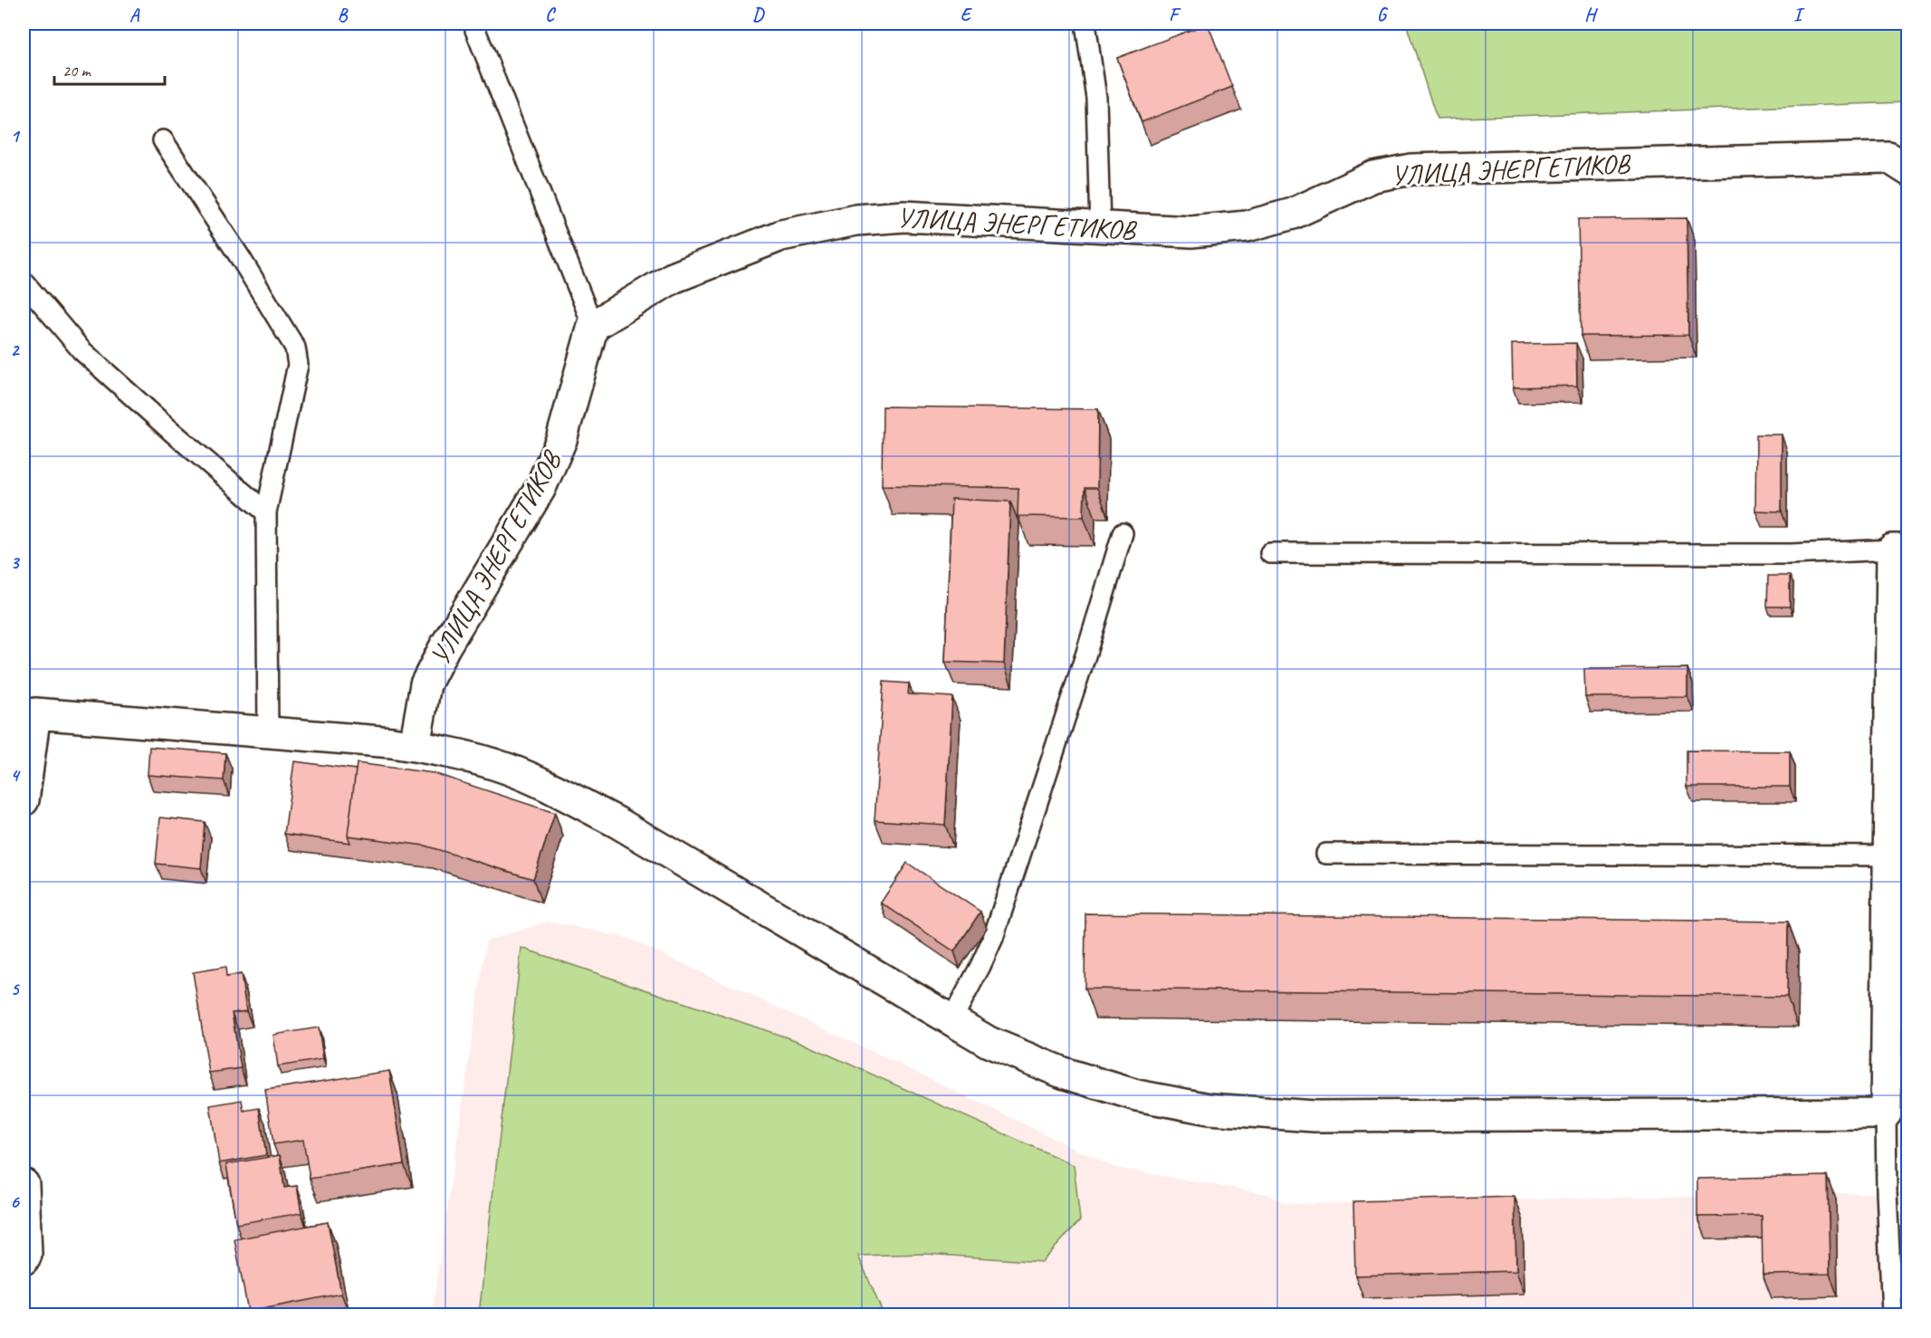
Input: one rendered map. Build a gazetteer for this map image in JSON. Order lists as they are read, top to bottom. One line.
{"streets":{"street":["УЛИЦА ЭНЕРГЕТИКОВ"]},"scale_bar":"20 m","grid":{"columns":["A","B","C","D","E","F","G","H","I"],"rows":["1","2","3","4","5","6"]}}
